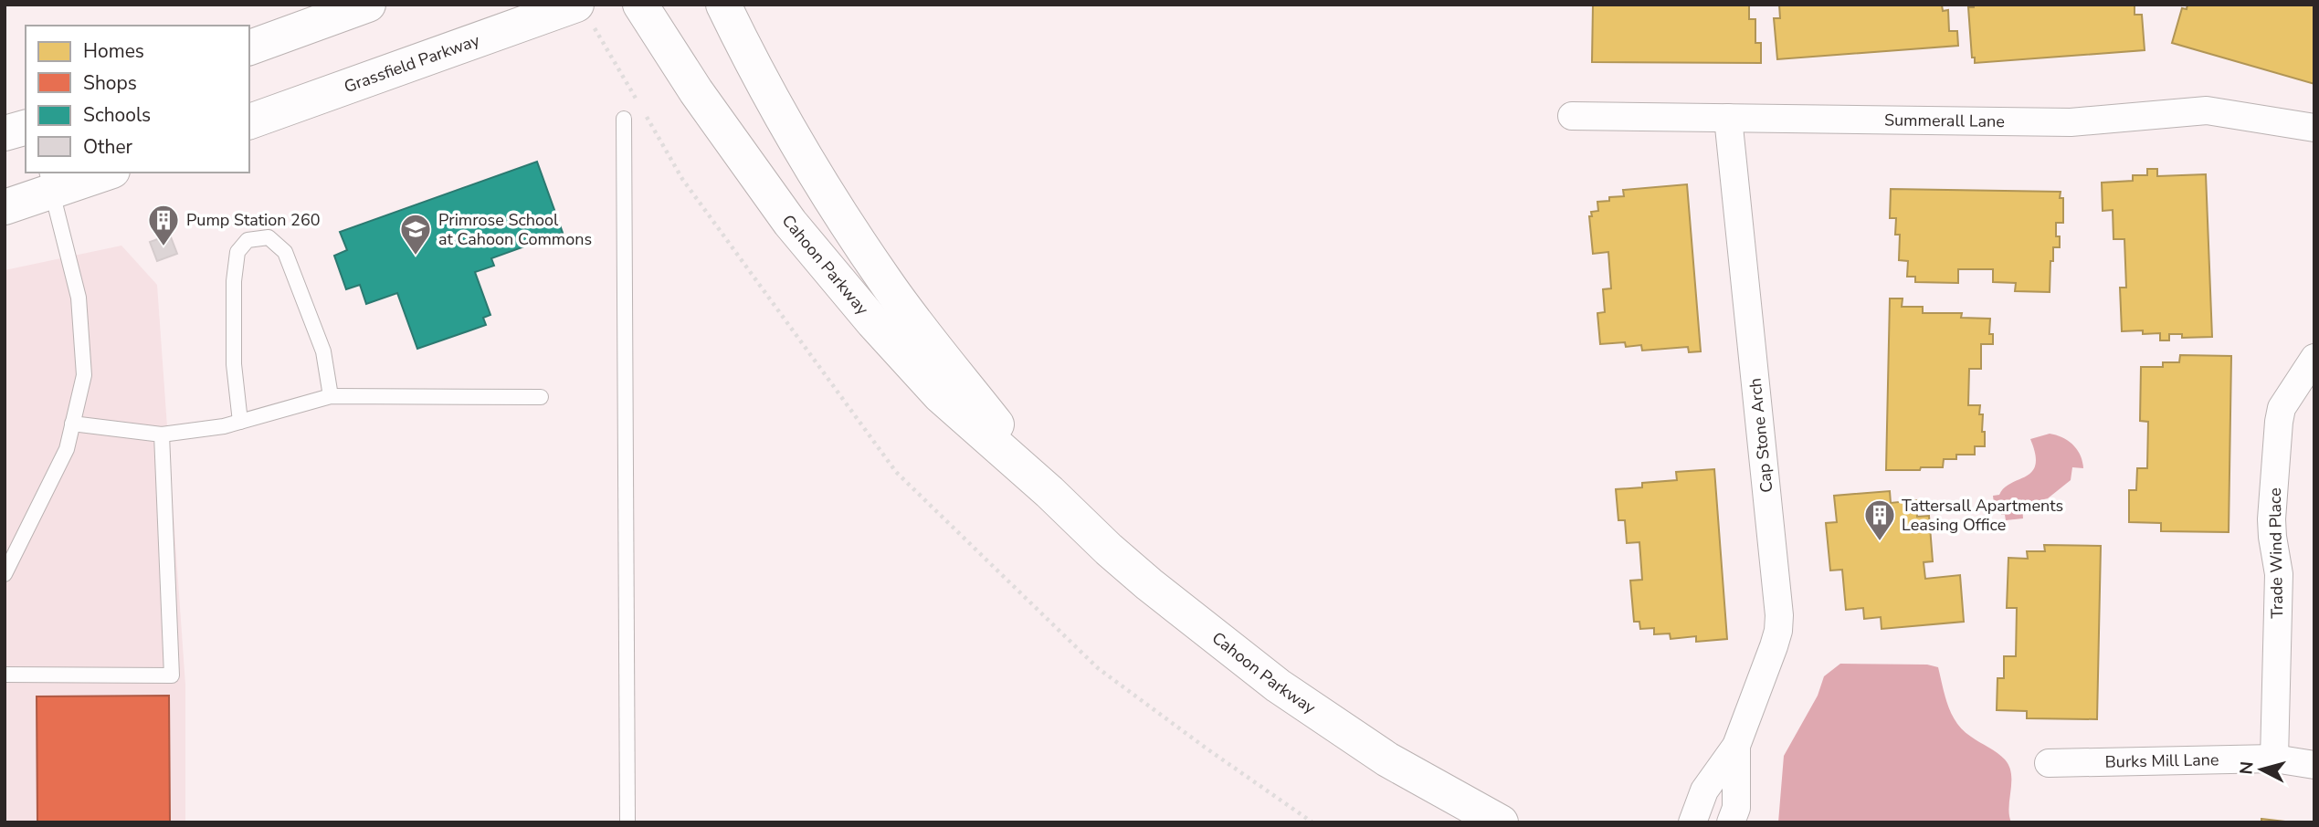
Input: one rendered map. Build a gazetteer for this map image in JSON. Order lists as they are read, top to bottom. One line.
{"streets":{"street":["Grassfield Parkway","Summerall Lane","Cahoon Parkway","Cap Stone Arch","Trade Wind Place","Burks Mill Lane"]},"crossings":[["Summerall Lane","Cap Stone Arch"],["Trade Wind Place","Burks Mill Lane"]],"places":{"building":["Pump Station 260","Tattersall Apartments Leasing Office"],"school or university":["Primrose School at Cahoon Commons"]},"legend":["Homes","Shops","Schools","Other"],"north":"left"}
